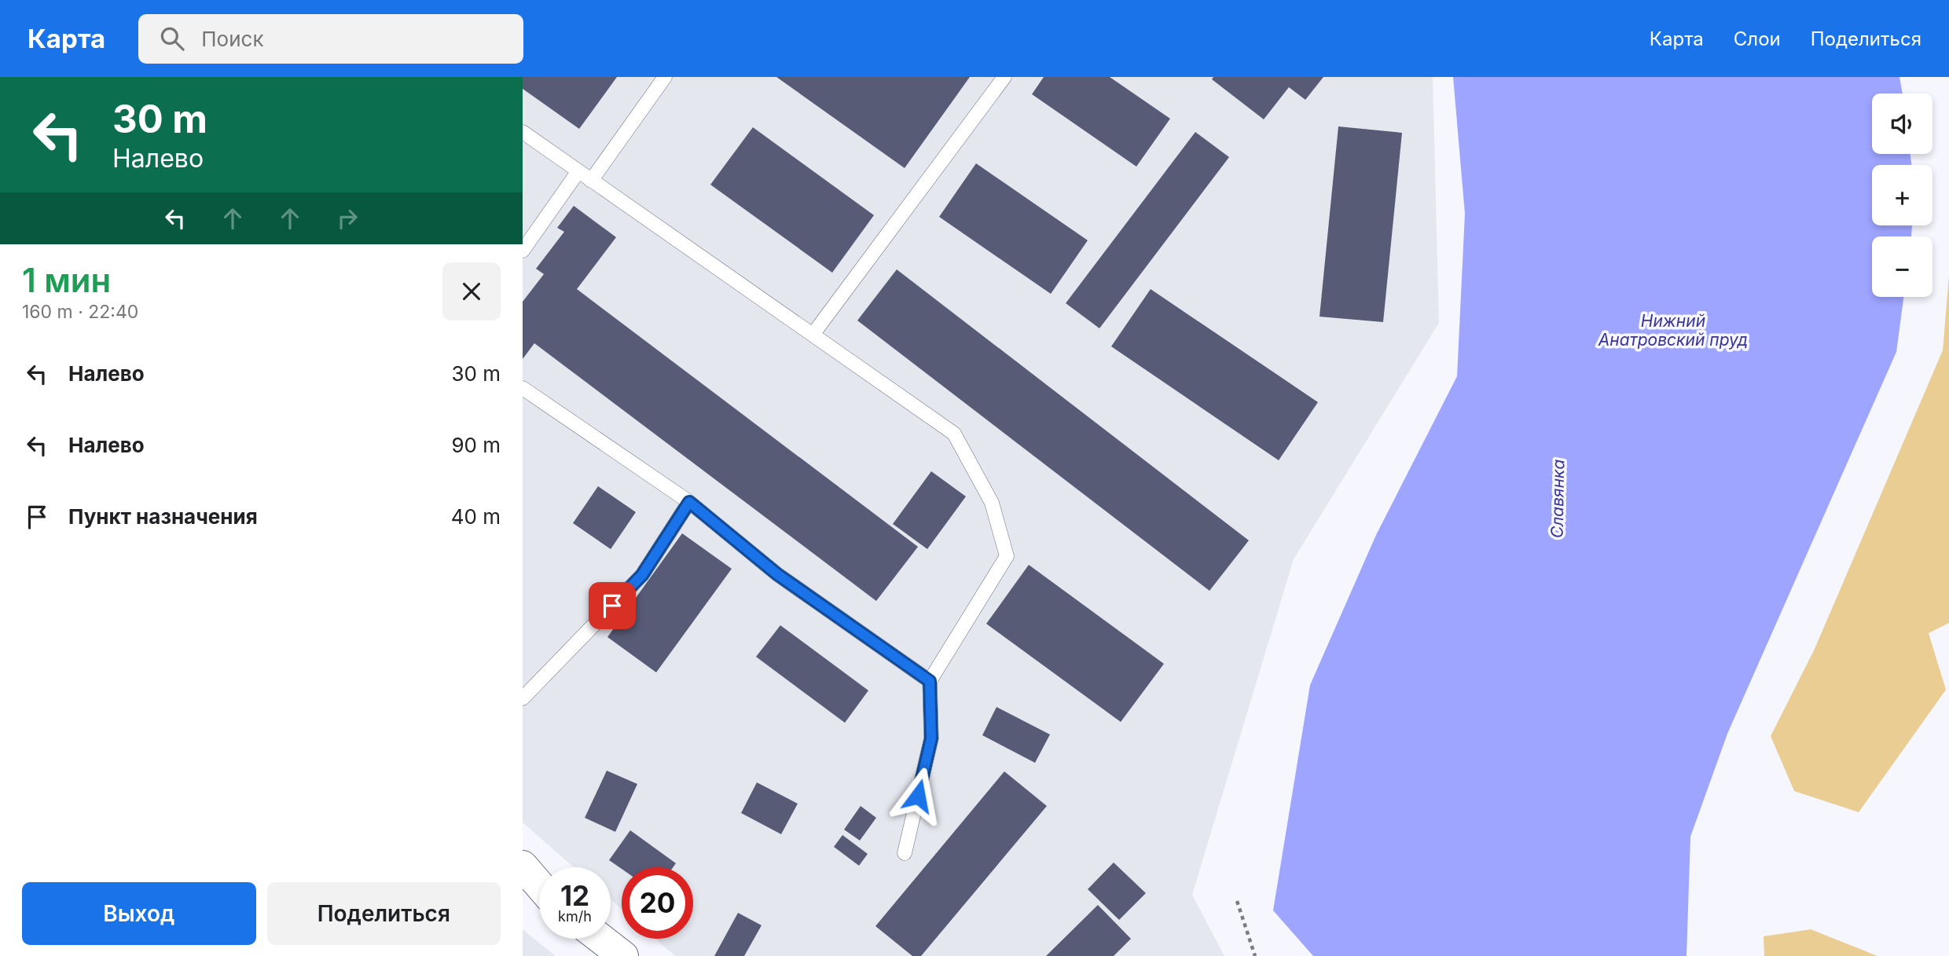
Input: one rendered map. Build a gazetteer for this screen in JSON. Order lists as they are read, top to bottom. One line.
{"water":["Нижний Анатровский пруд","Славянка"],"page":{"header":"Карта","search":"Поиск","nav":["Карта","Слои","Поделиться"],"turn":["30 m","Налево"],"map_buttons":["+","−"],"heading":["1 мин","160 m · 22:40"],"list":[{"name":"Налево","value":"30 m"},{"name":"Налево","value":"90 m"},{"name":"Пункт назначения","value":"40 m"}],"speed":"12 km/h","limit":"20","buttons":["Выход","Поделиться"]}}
